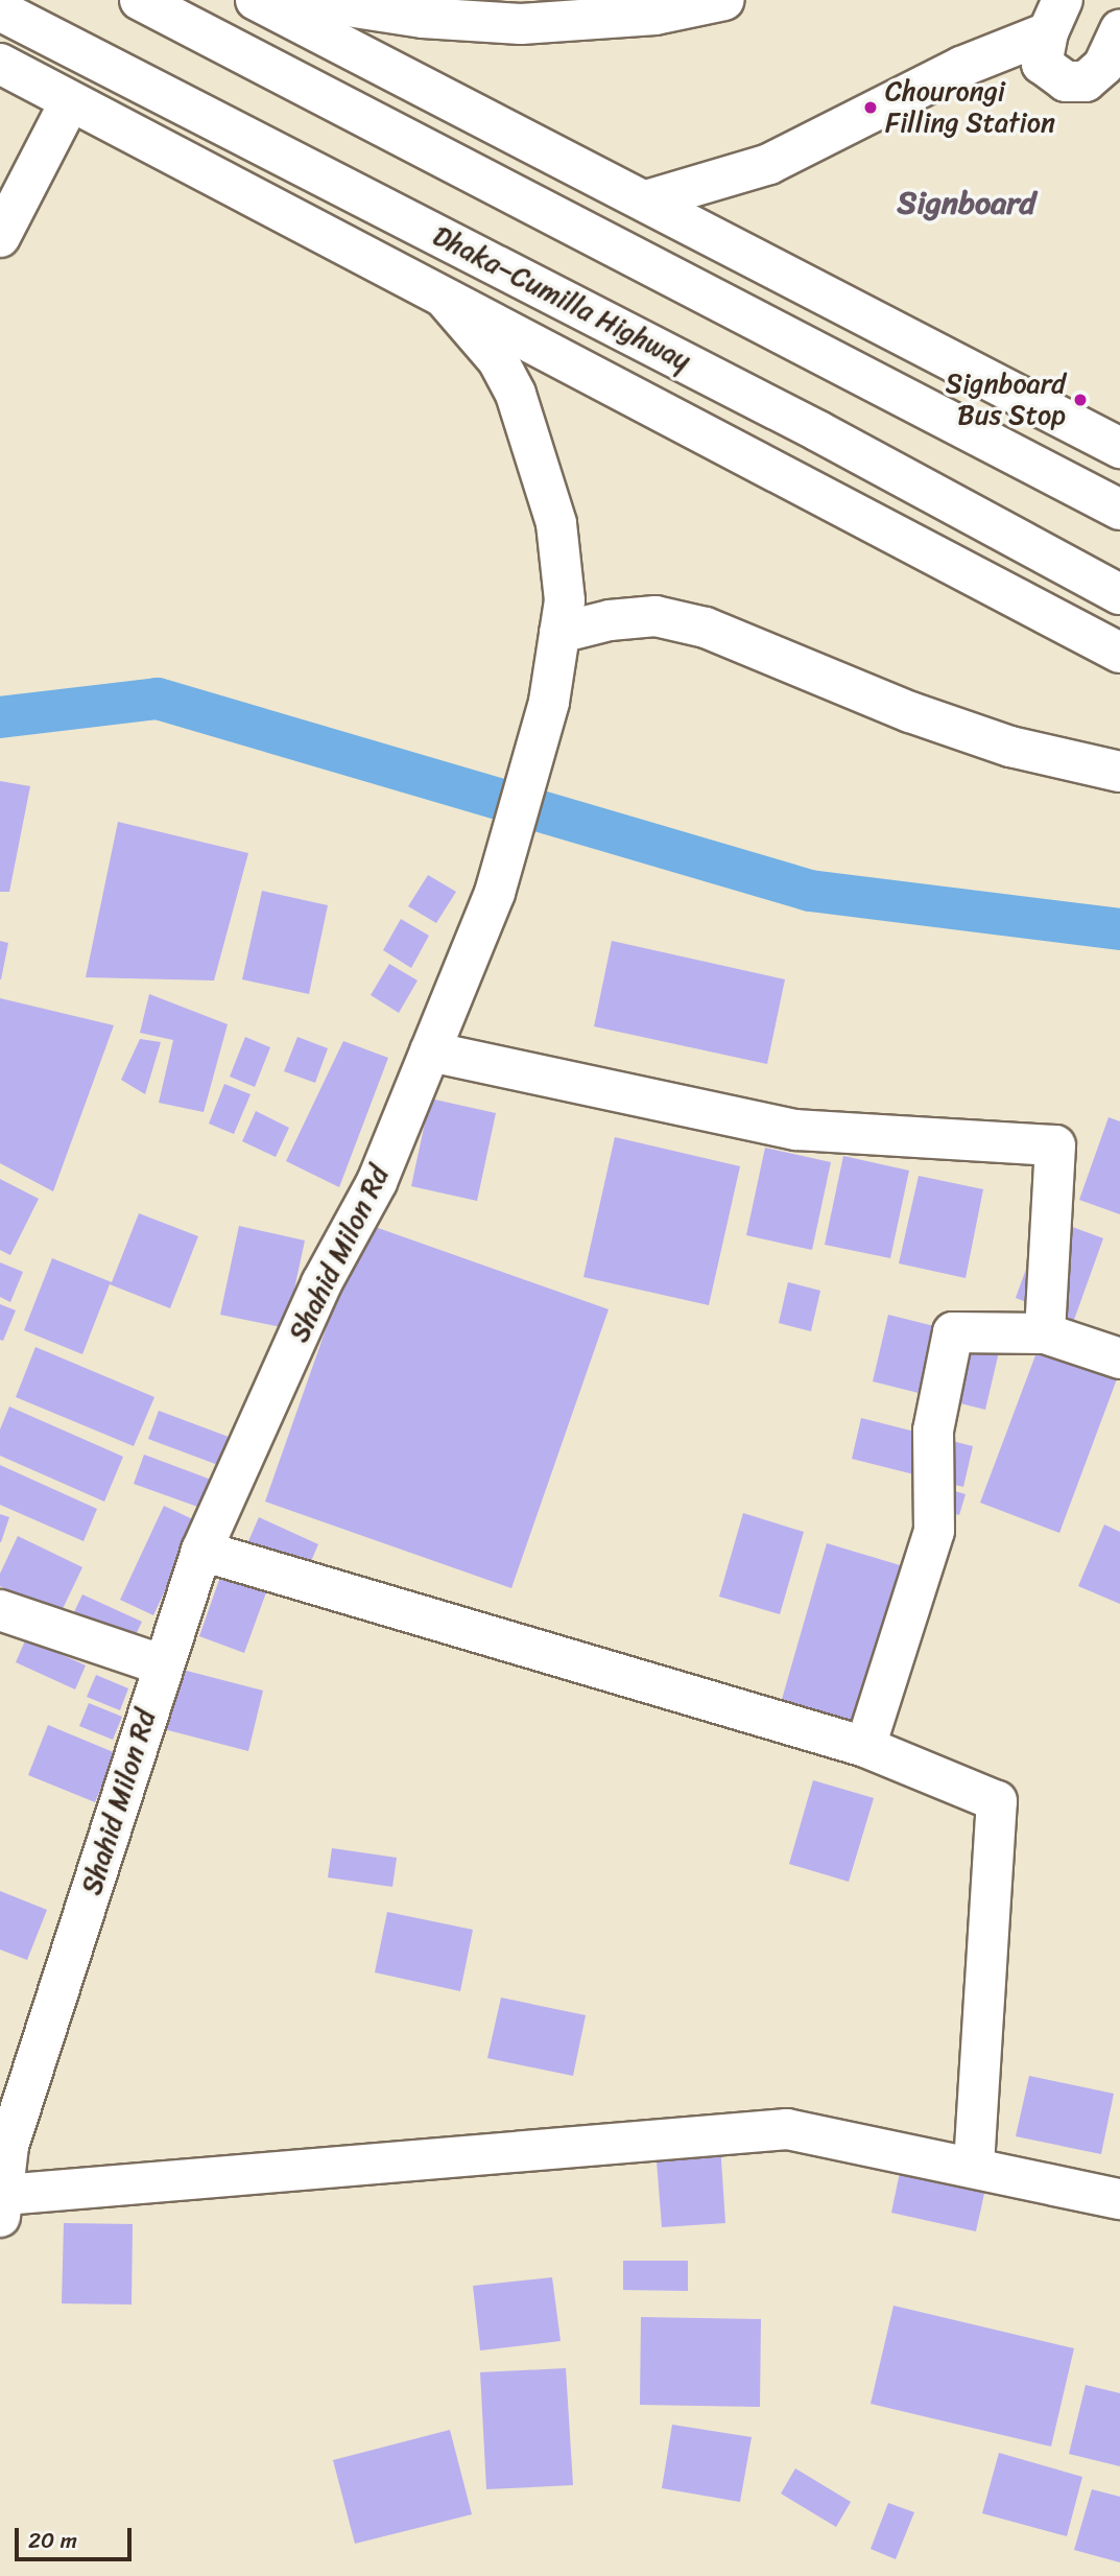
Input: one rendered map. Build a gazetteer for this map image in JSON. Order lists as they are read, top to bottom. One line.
{"streets":{"main road":["Dhaka–Cumilla Highway","Shahid Milon Rd"]},"districts":["Signboard"],"places":["Chourongi Filling Station","Signboard Bus Stop"],"scale_bar":"20 m"}
